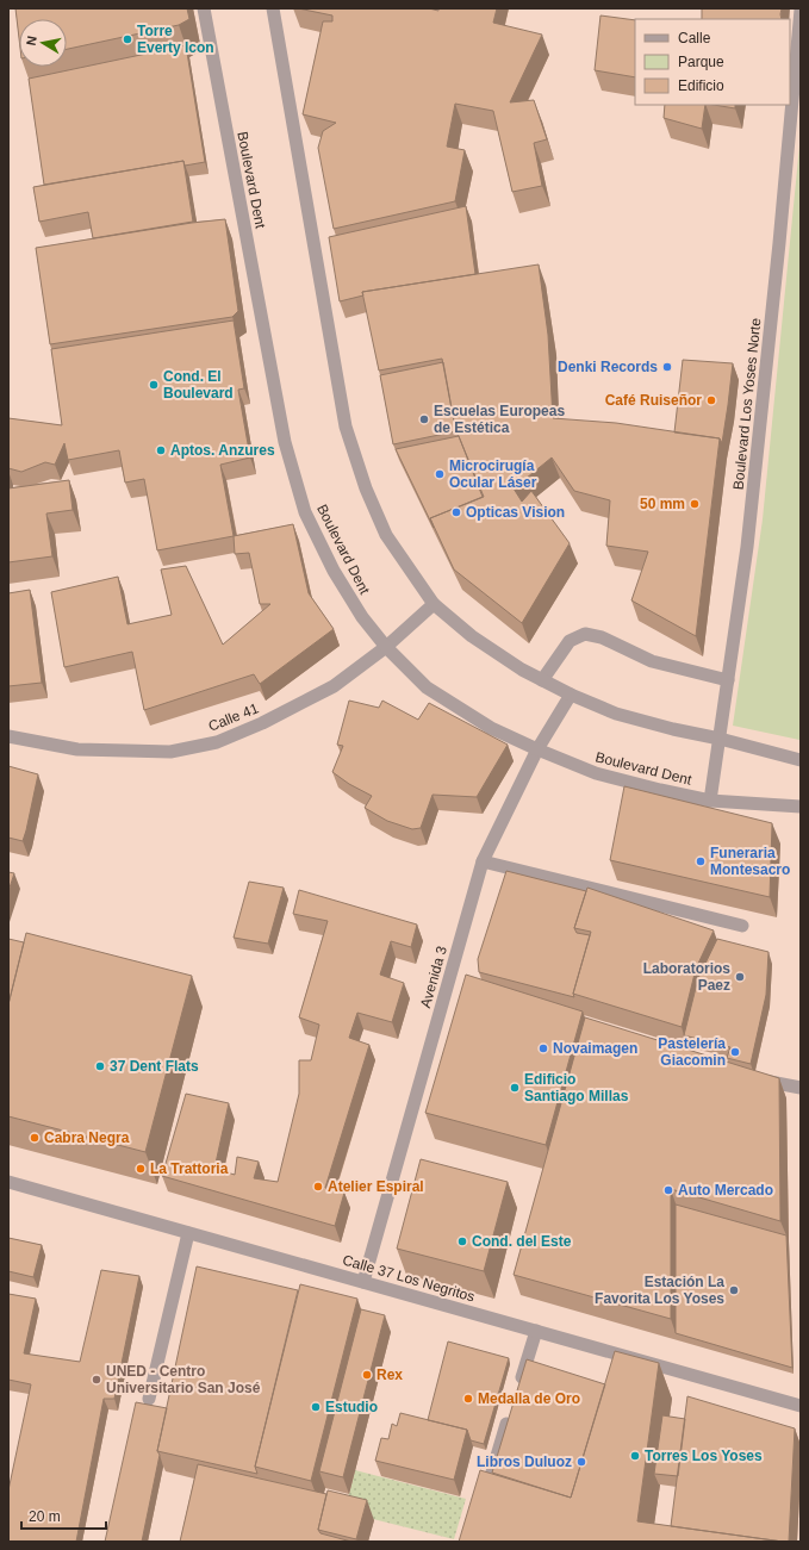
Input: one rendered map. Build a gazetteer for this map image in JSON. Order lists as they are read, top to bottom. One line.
{"streets":{"street":["Boulevard Dent","Boulevard Los Yoses Norte","Calle 41","Avenida 3","Calle 37 Los Negritos"]},"crossings":[["Boulevard Dent","Boulevard Los Yoses Norte"],["Boulevard Dent","Calle 41"],["Boulevard Dent","Avenida 3"],["Avenida 3","Calle 37 Los Negritos"]],"places":["Torre Everty Icon","Denki Records","Cond. El Boulevard","Café Ruiseñor","Escuelas Europeas de Estética","Aptos. Anzures","Microcirugía Ocular Láser","50 mm","Opticas Vision","Funeraria Montesacro","Laboratorios Paez","Novaimagen","Pastelería Giacomin","37 Dent Flats","Edificio Santiago Millas","Cabra Negra","La Trattoria","Atelier Espiral","Auto Mercado","Cond. del Este","Estación La Favorita Los Yoses","Rex","UNED - Centro Universitario San José","Medalla de Oro","Estudio","Torres Los Yoses","Libros Duluoz"],"legend":["Calle","Parque","Edificio"],"scale_bar":"20 m","north":"left"}
